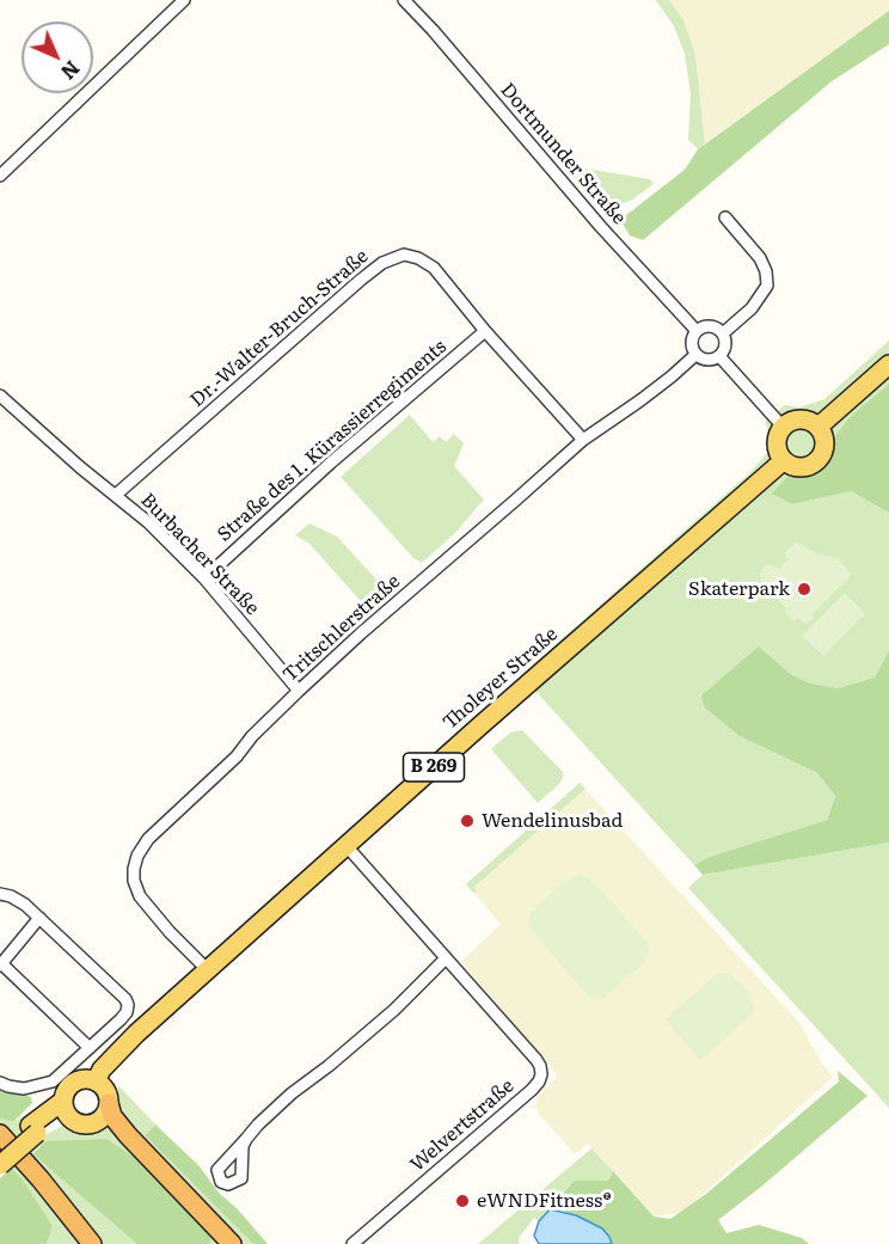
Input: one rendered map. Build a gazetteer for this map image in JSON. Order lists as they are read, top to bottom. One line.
{"streets":{"main road":["Tholeyer Straße","B 269"],"street":["Dortmunder Straße","Dr.-Walter-Bruch-Straße","Straße des 1. Kürassierregiments","Burbacher Straße","Tritschlerstraße","Welvertstraße"]},"crossings":[["Dortmunder Straße","Tritschlerstraße"],["Dr.-Walter-Bruch-Straße","Straße des 1. Kürassierregiments"],["Dr.-Walter-Bruch-Straße","Burbacher Straße"],["Dr.-Walter-Bruch-Straße","Tritschlerstraße"],["Straße des 1. Kürassierregiments","Burbacher Straße"],["Burbacher Straße","Tritschlerstraße"],["Tritschlerstraße","Tholeyer Straße"],["Tholeyer Straße","Welvertstraße"]],"places":["Skaterpark","Wendelinusbad","eWNDFitness®"],"north":"bottom right"}
